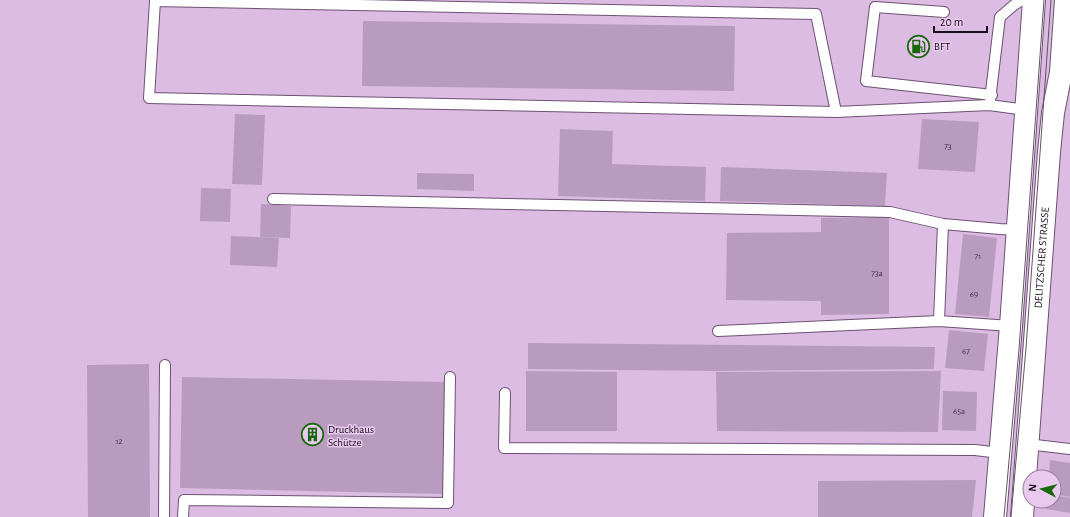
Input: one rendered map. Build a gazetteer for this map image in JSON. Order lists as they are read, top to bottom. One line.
{"streets":{"main road":["DELITZSCHER STRASSE"]},"places":{"fuel station":["BFT"],"building":["Druckhaus Schütze"]},"house_numbers":["73","71","73a","69","67","65a","12"],"scale_bar":"20 m","north":"left"}
